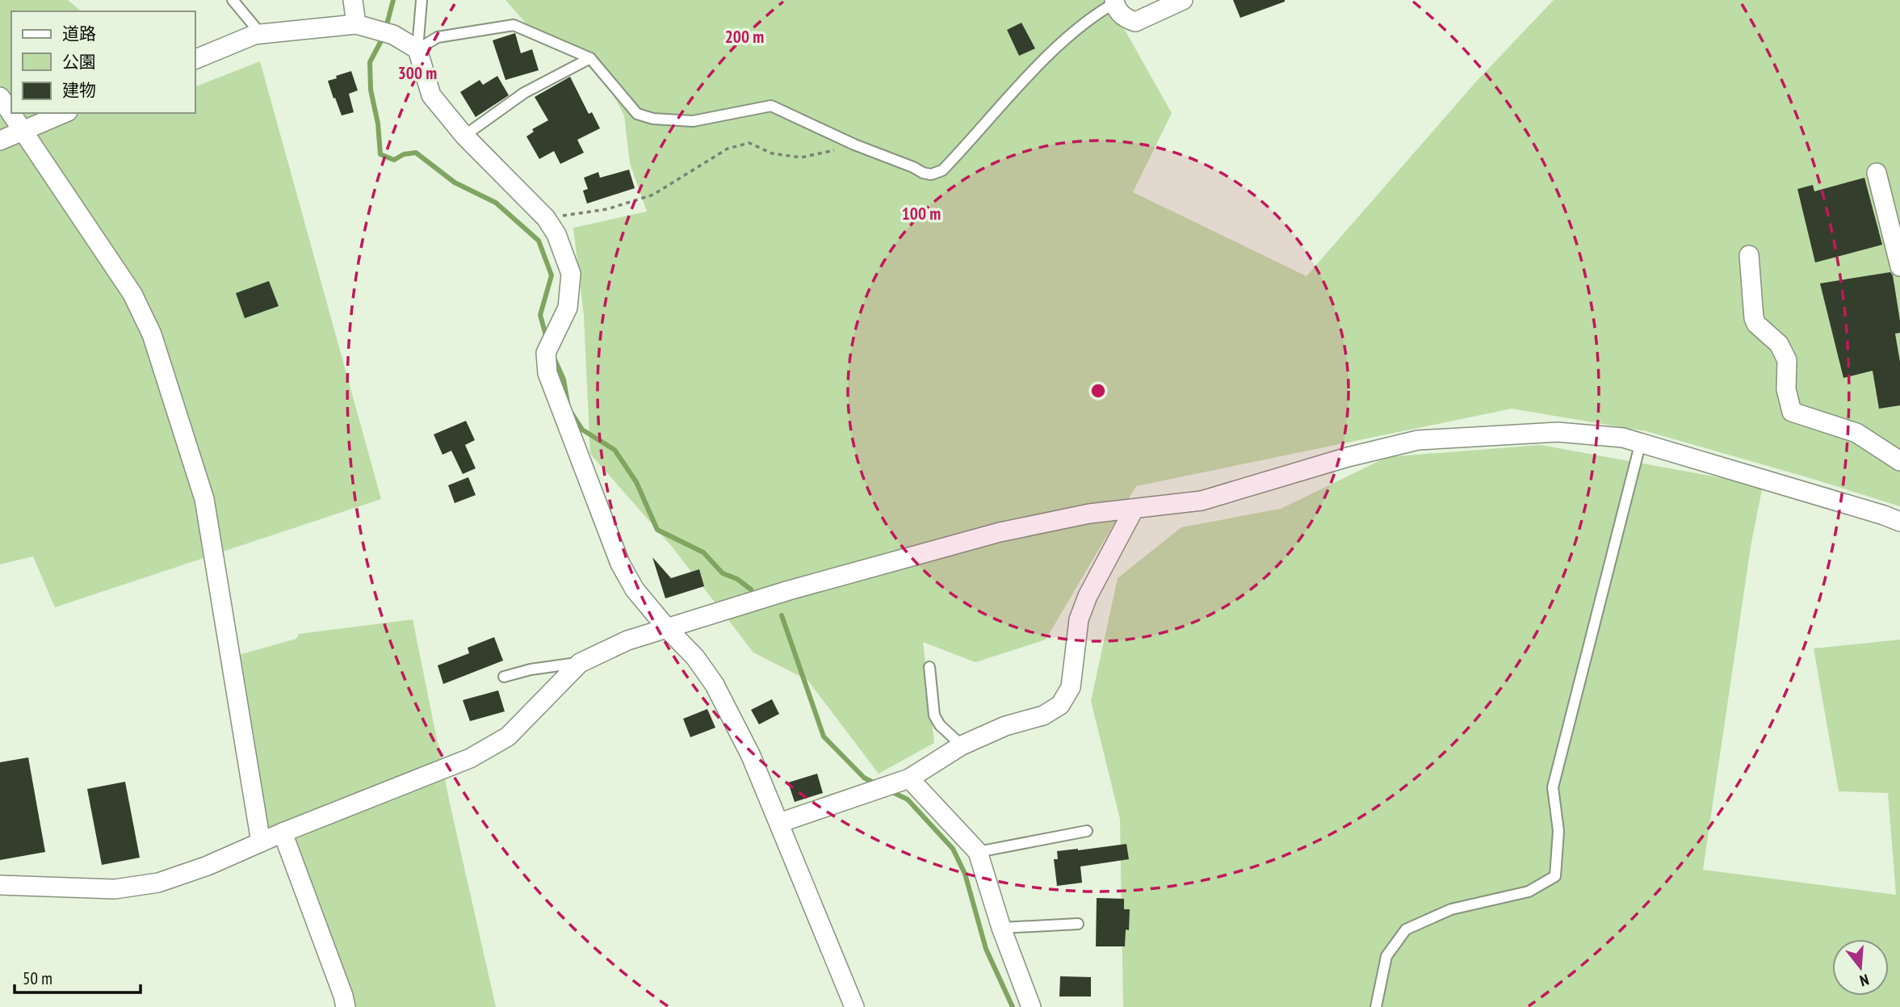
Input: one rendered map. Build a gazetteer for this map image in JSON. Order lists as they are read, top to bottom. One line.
{"legend":["道路","公園","建物"],"scale_bar":"50 m","north":"bottom","rings":["200 m","300 m","100 m"]}
